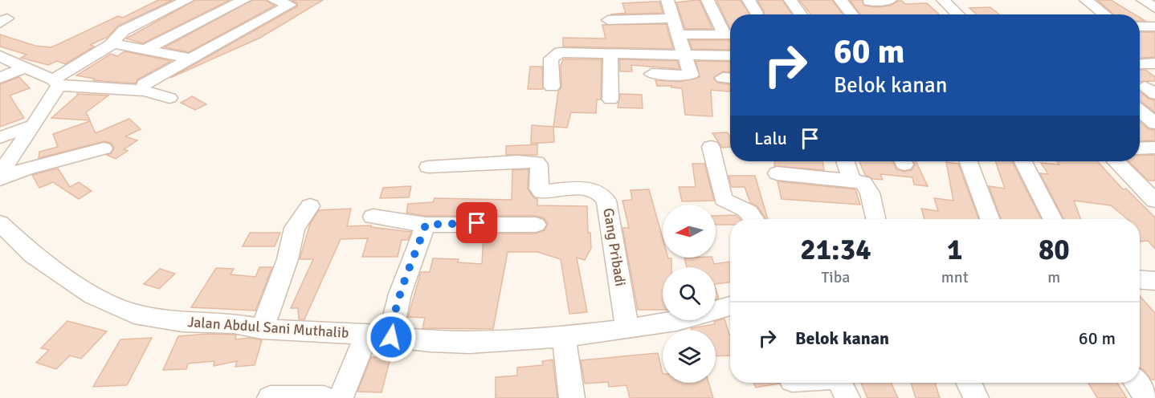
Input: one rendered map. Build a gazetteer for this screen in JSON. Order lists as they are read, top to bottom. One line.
{"streets":{"street":["Gang Pribadi","Jalan Abdul Sani Muthalib"]},"crossings":[["Gang Pribadi","Jalan Abdul Sani Muthalib"]],"north":"left","page":{"turn":["60 m","Belok kanan"],"then":"Lalu","eta":["21:34","Tiba","1","mnt","80","m"],"list":[{"name":"Belok kanan","value":"60 m"}]}}
